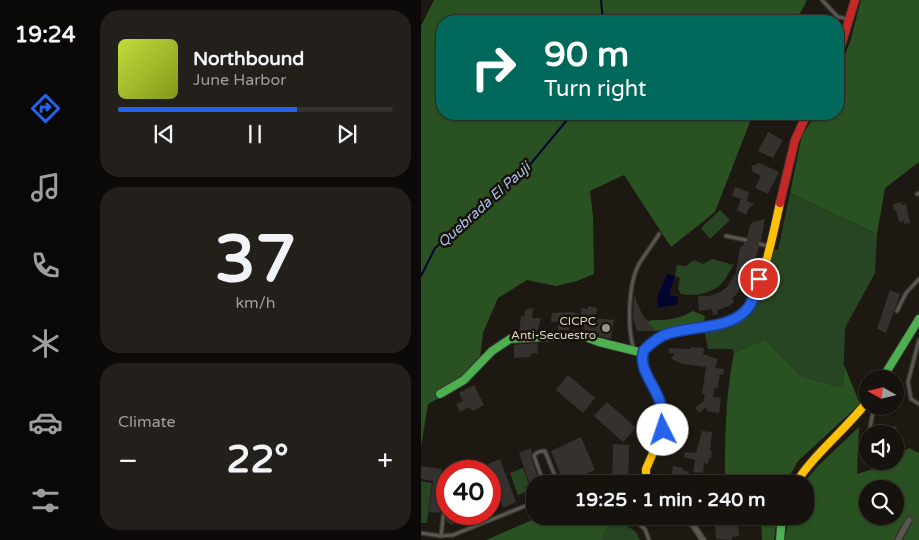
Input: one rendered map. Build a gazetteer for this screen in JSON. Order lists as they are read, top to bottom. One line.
{"water":["Quebrada El Paují"],"places":["CICPC Anti-Secuestro"],"north":"left","page":{"tabs":"19:24","turn":["90 m","Turn right"],"song":["Northbound","June Harbor"],"tile":[["37","km/h"],"Climate"],"heat":["−","22°","+"],"limit":"40","trip":"19:25 · 1 min · 240 m"}}
